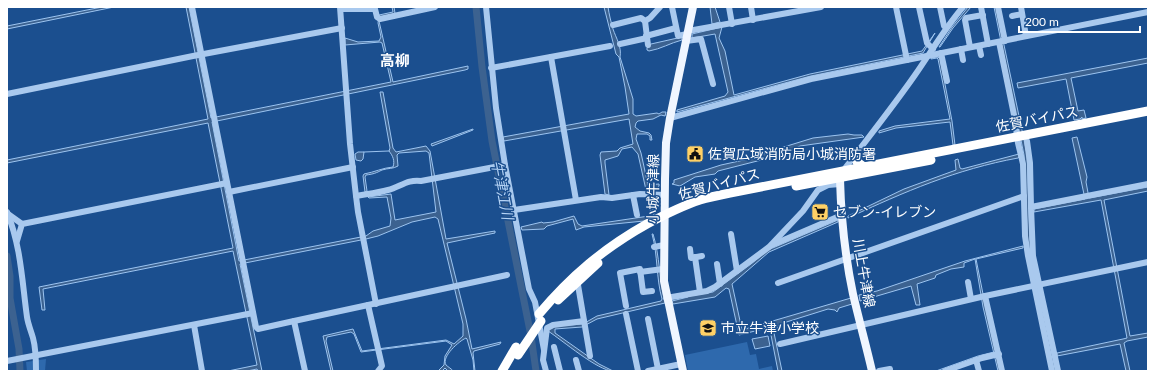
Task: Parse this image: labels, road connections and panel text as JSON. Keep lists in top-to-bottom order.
{
  "streets": {
    "highway": ["佐賀バイパス"],
    "main road": ["小城牛津線", "川上牛津線"]
  },
  "crossings": [
    ["佐賀バイパス", "小城牛津線"],
    ["佐賀バイパス", "川上牛津線"]
  ],
  "districts": ["高柳"],
  "water": ["牛津江川"],
  "places": {
    "public building": ["佐賀広域消防局小城消防署"],
    "supermarket": ["セブン-イレブン"],
    "school or university": ["市立牛津小学校"]
  },
  "scale_bar": "200 m"
}
